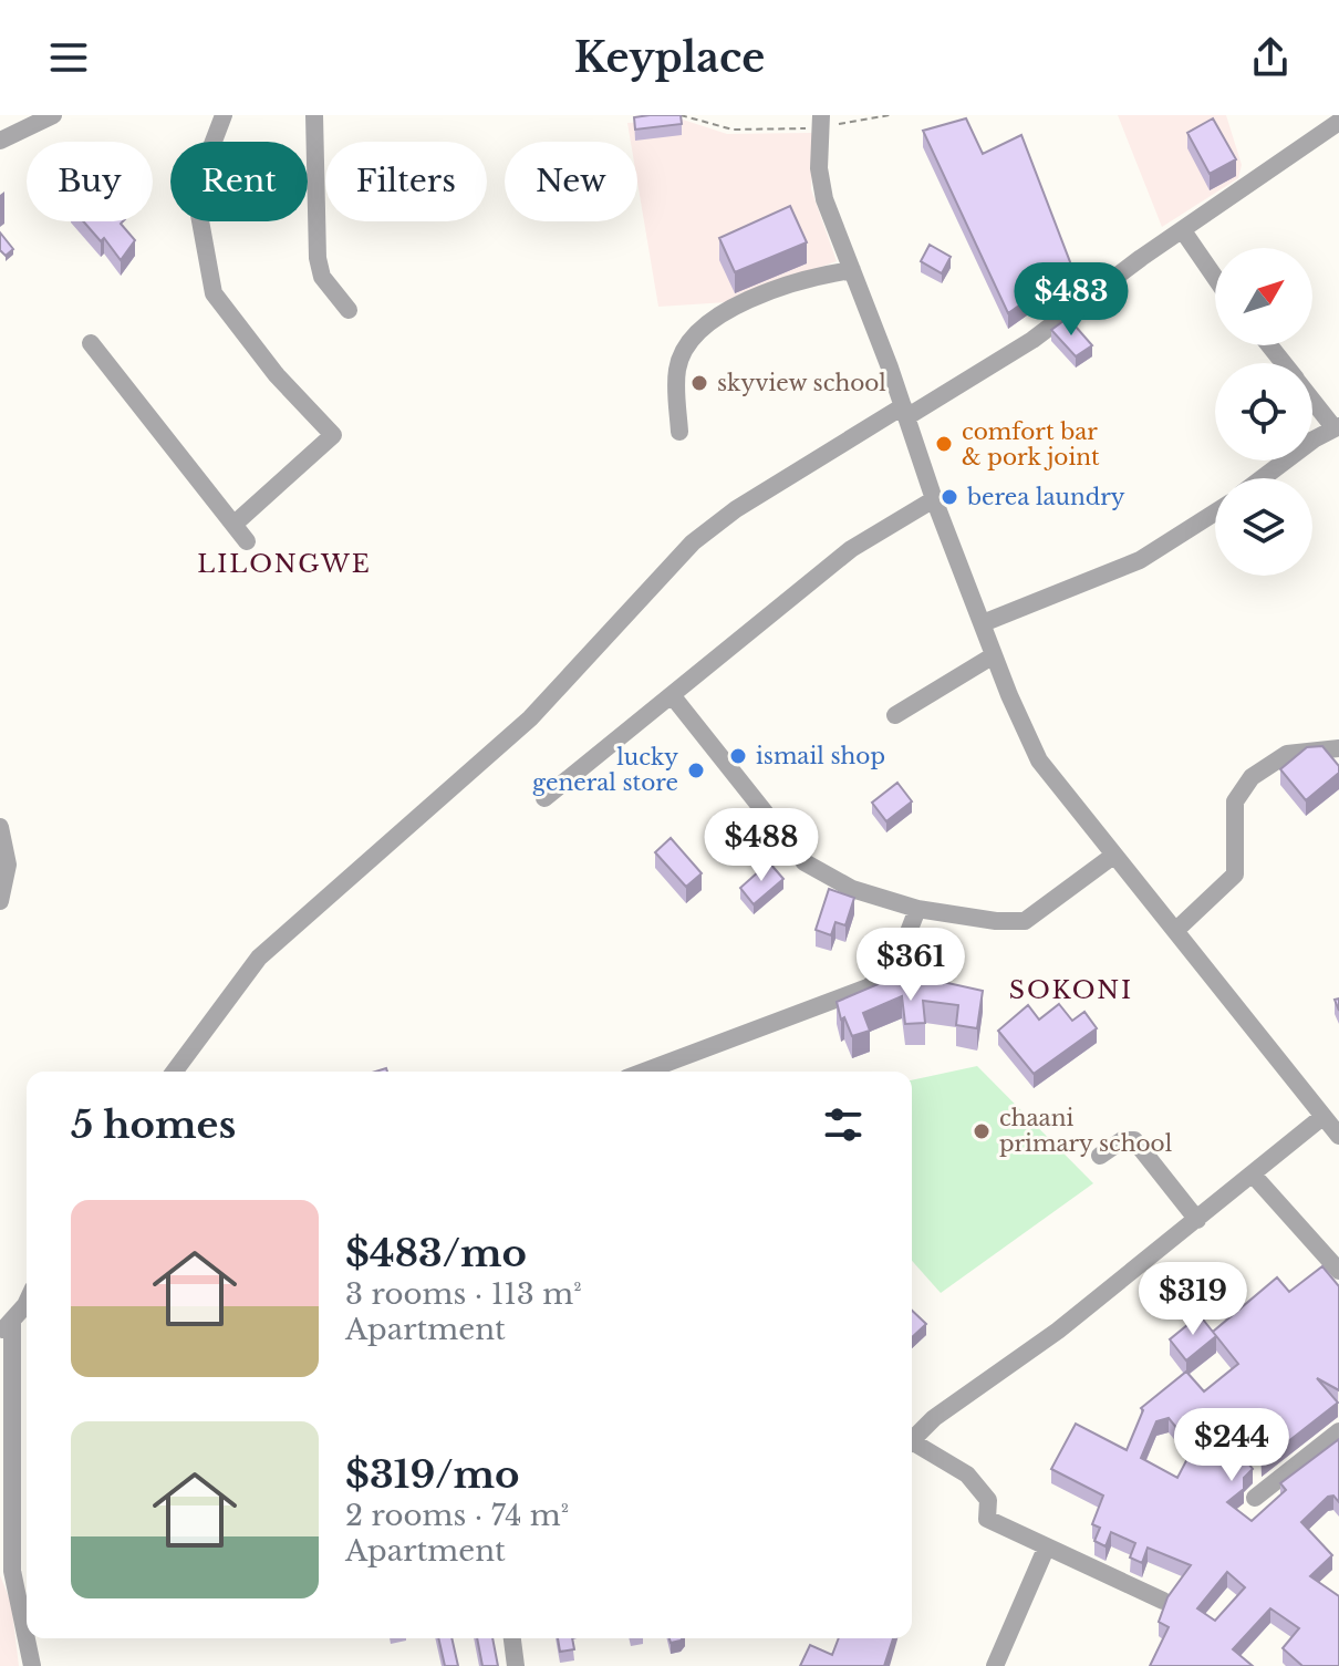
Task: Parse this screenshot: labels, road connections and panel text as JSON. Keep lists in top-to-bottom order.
{
  "districts": ["LILONGWE", "SOKONI"],
  "places": [
    "skyview school",
    "comfort bar & pork joint",
    "berea laundry",
    "ismail shop",
    "lucky general store",
    "chaani primary school"
  ],
  "north": "top right",
  "page": {
    "header": "Keyplace",
    "chip": [
      "Buy",
      "Rent",
      "Filters",
      "New"
    ],
    "price": [
      "$483",
      "$488",
      "$361",
      "$319",
      "$244"
    ],
    "heading": "5 homes",
    "list": [
      {
        "name": "$483/mo",
        "note": "3 rooms · 113 m² · Apartment"
      },
      {
        "name": "$319/mo",
        "note": "2 rooms · 74 m² · Apartment"
      }
    ]
  }
}
